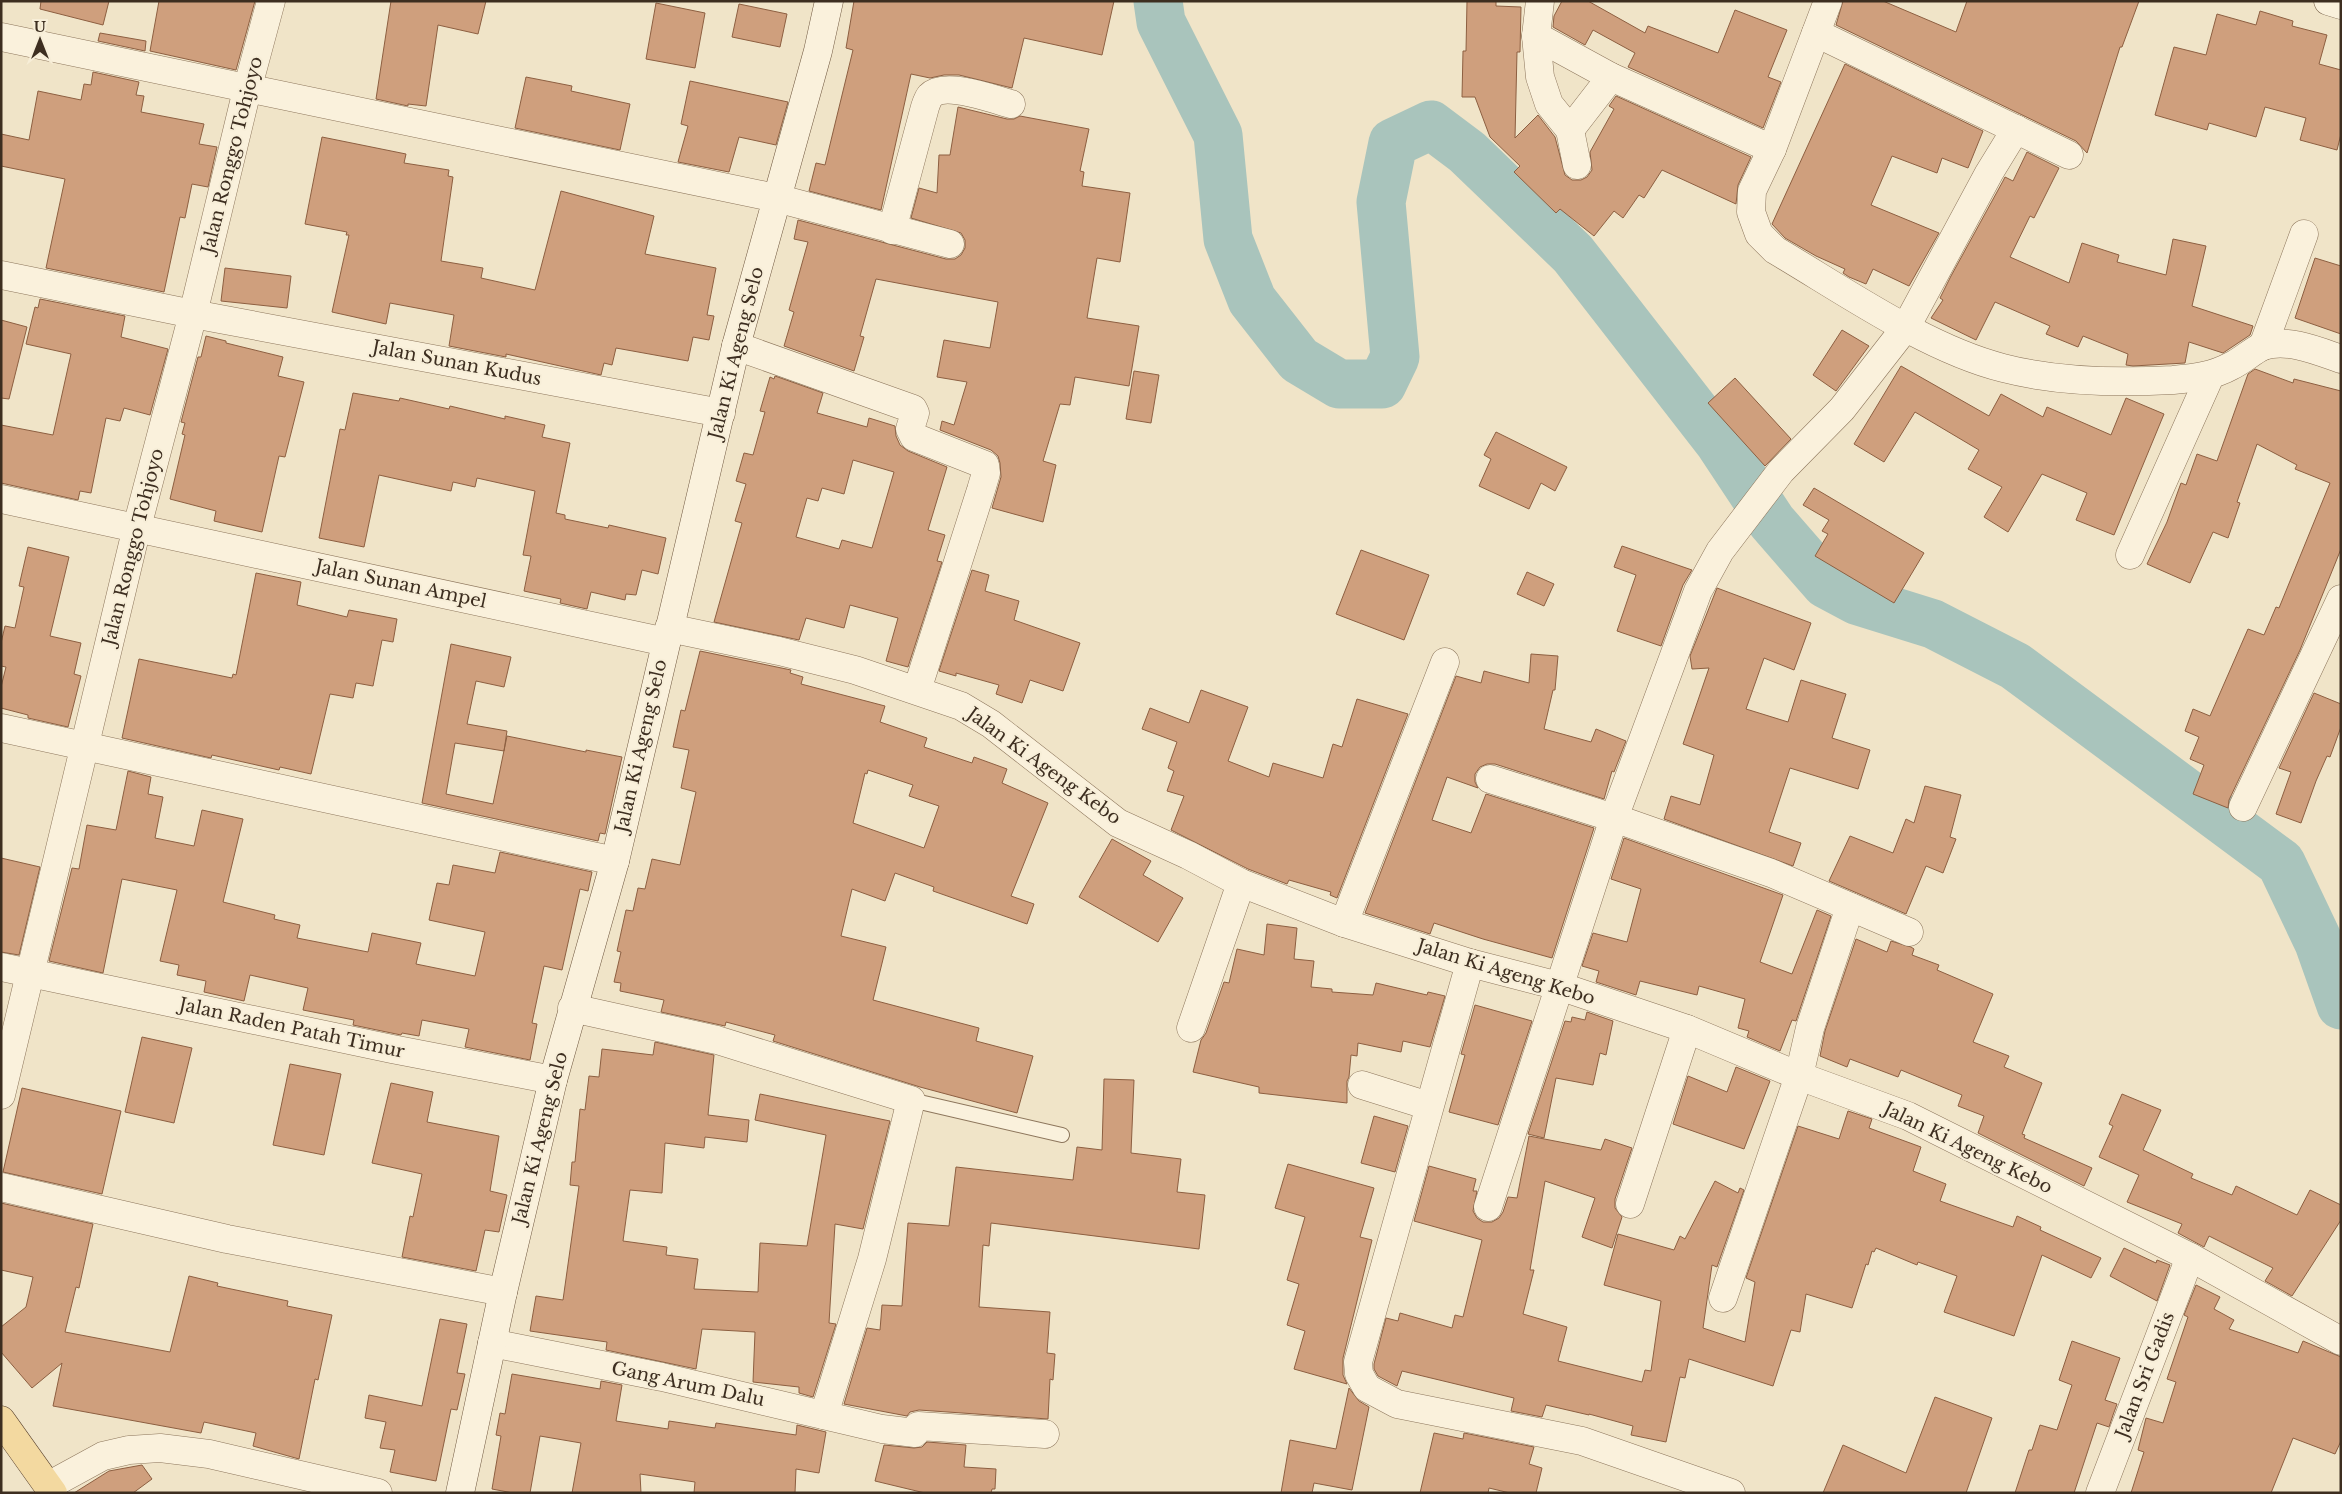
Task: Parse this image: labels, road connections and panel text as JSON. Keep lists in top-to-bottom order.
{
  "streets": {
    "street": [
      "Jalan Ronggo Tohjoyo",
      "Jalan Ki Ageng Selo",
      "Jalan Sunan Kudus",
      "Jalan Sunan Ampel",
      "Jalan Ki Ageng Kebo",
      "Jalan Raden Patah Timur",
      "Jalan Sri Gadis",
      "Gang Arum Dalu"
    ]
  },
  "crossings": [
    ["Jalan Ronggo Tohjoyo", "Jalan Sunan Kudus"],
    ["Jalan Ronggo Tohjoyo", "Jalan Sunan Ampel"],
    ["Jalan Ronggo Tohjoyo", "Jalan Raden Patah Timur"],
    ["Jalan Ki Ageng Selo", "Jalan Sunan Kudus"],
    ["Jalan Ki Ageng Selo", "Jalan Sunan Ampel"],
    ["Jalan Ki Ageng Selo", "Jalan Ki Ageng Kebo"],
    ["Jalan Ki Ageng Selo", "Jalan Raden Patah Timur"],
    ["Jalan Ki Ageng Selo", "Gang Arum Dalu"],
    ["Jalan Sunan Ampel", "Jalan Ki Ageng Kebo"],
    ["Jalan Ki Ageng Kebo", "Jalan Sri Gadis"]
  ],
  "north": "top"
}
